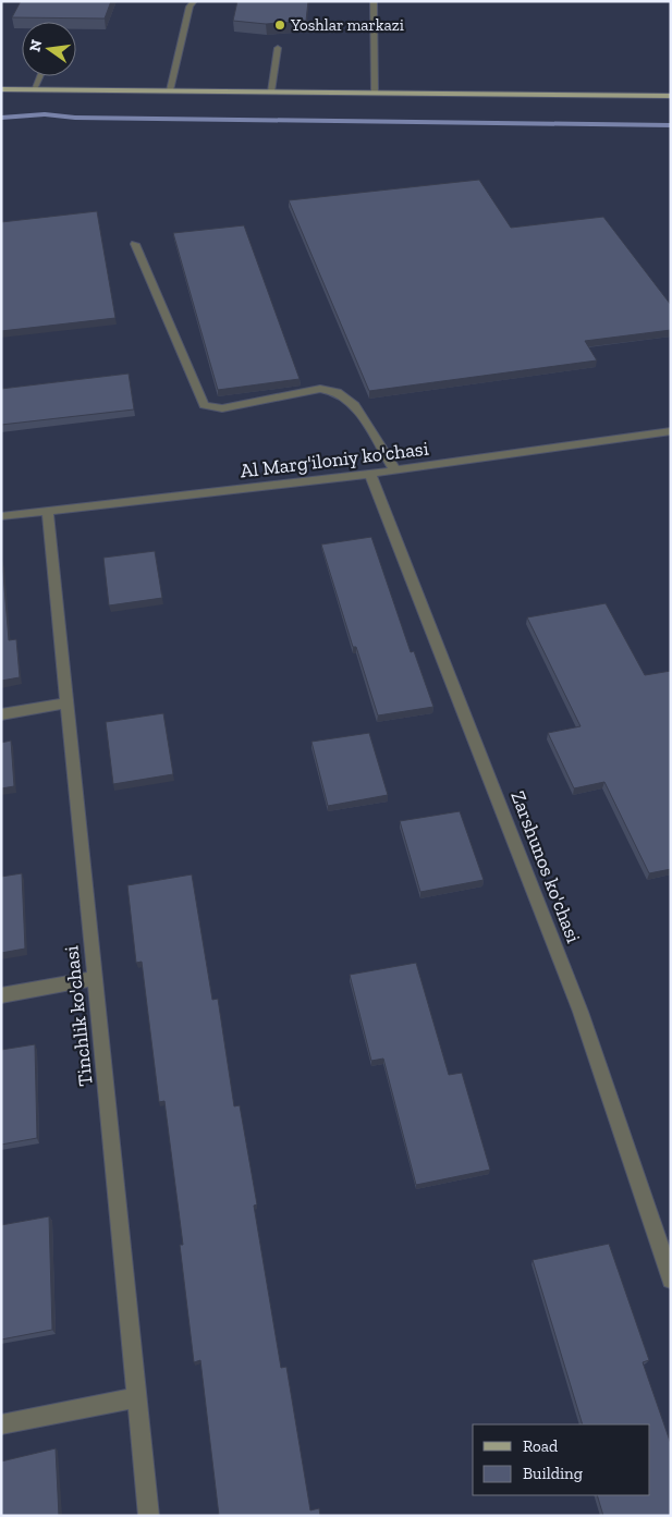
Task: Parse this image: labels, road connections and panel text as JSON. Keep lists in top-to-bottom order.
{
  "streets": {
    "street": ["Al Marg'iloniy ko'chasi", "Zarshunos ko'chasi", "Tinchlik ko'chasi"]
  },
  "crossings": [
    ["Al Marg'iloniy ko'chasi", "Zarshunos ko'chasi"],
    ["Al Marg'iloniy ko'chasi", "Tinchlik ko'chasi"]
  ],
  "places": ["Yoshlar markazi"],
  "legend": ["Road", "Building"],
  "north": "left"
}
